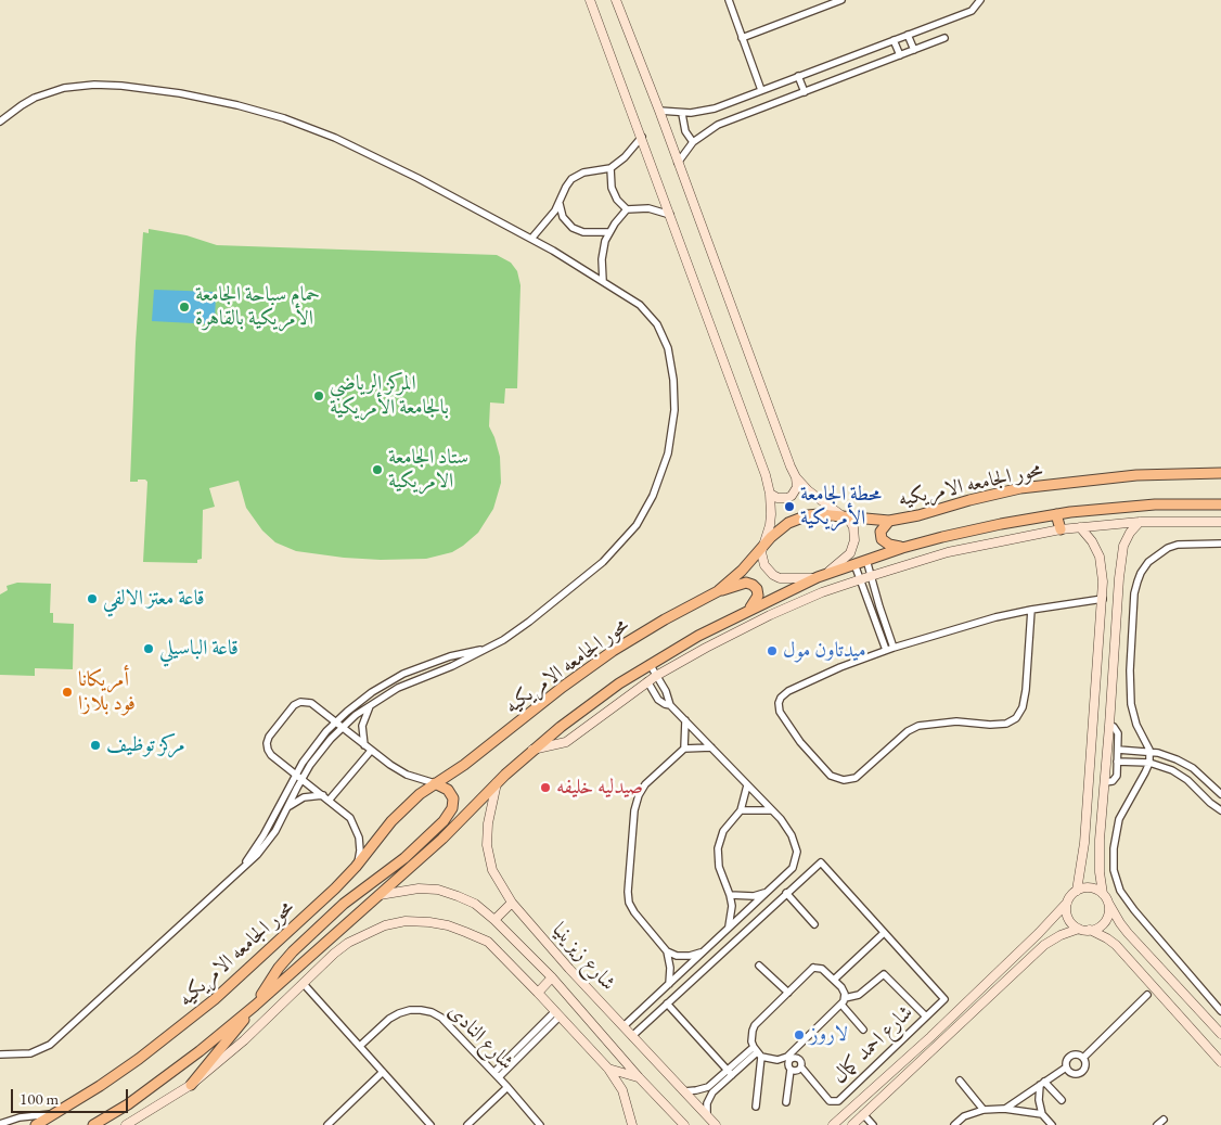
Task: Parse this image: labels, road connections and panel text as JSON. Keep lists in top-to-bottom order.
{
  "streets": {
    "main road": ["محور الجامعه الامريكيه"],
    "street": ["شارع زيزينيا", "شارع النادى", "شارع احمد كمال"]
  },
  "places": [
    "حمام سباحة الجامعة الأمريكية بالقاهرة",
    "المركز الرياضي بالجامعة الأمريكية",
    "ستاد الجامعة الامريكية",
    "محطة الجامعة الأمريكية",
    "قاعة معتز الالفي",
    "قاعة الباسيلي",
    "ميدتاون مول",
    "أمريكانا فود بلازا",
    "مركز توظيف",
    "صيدليه خليفه",
    "لاروز"
  ],
  "scale_bar": "100 m"
}
